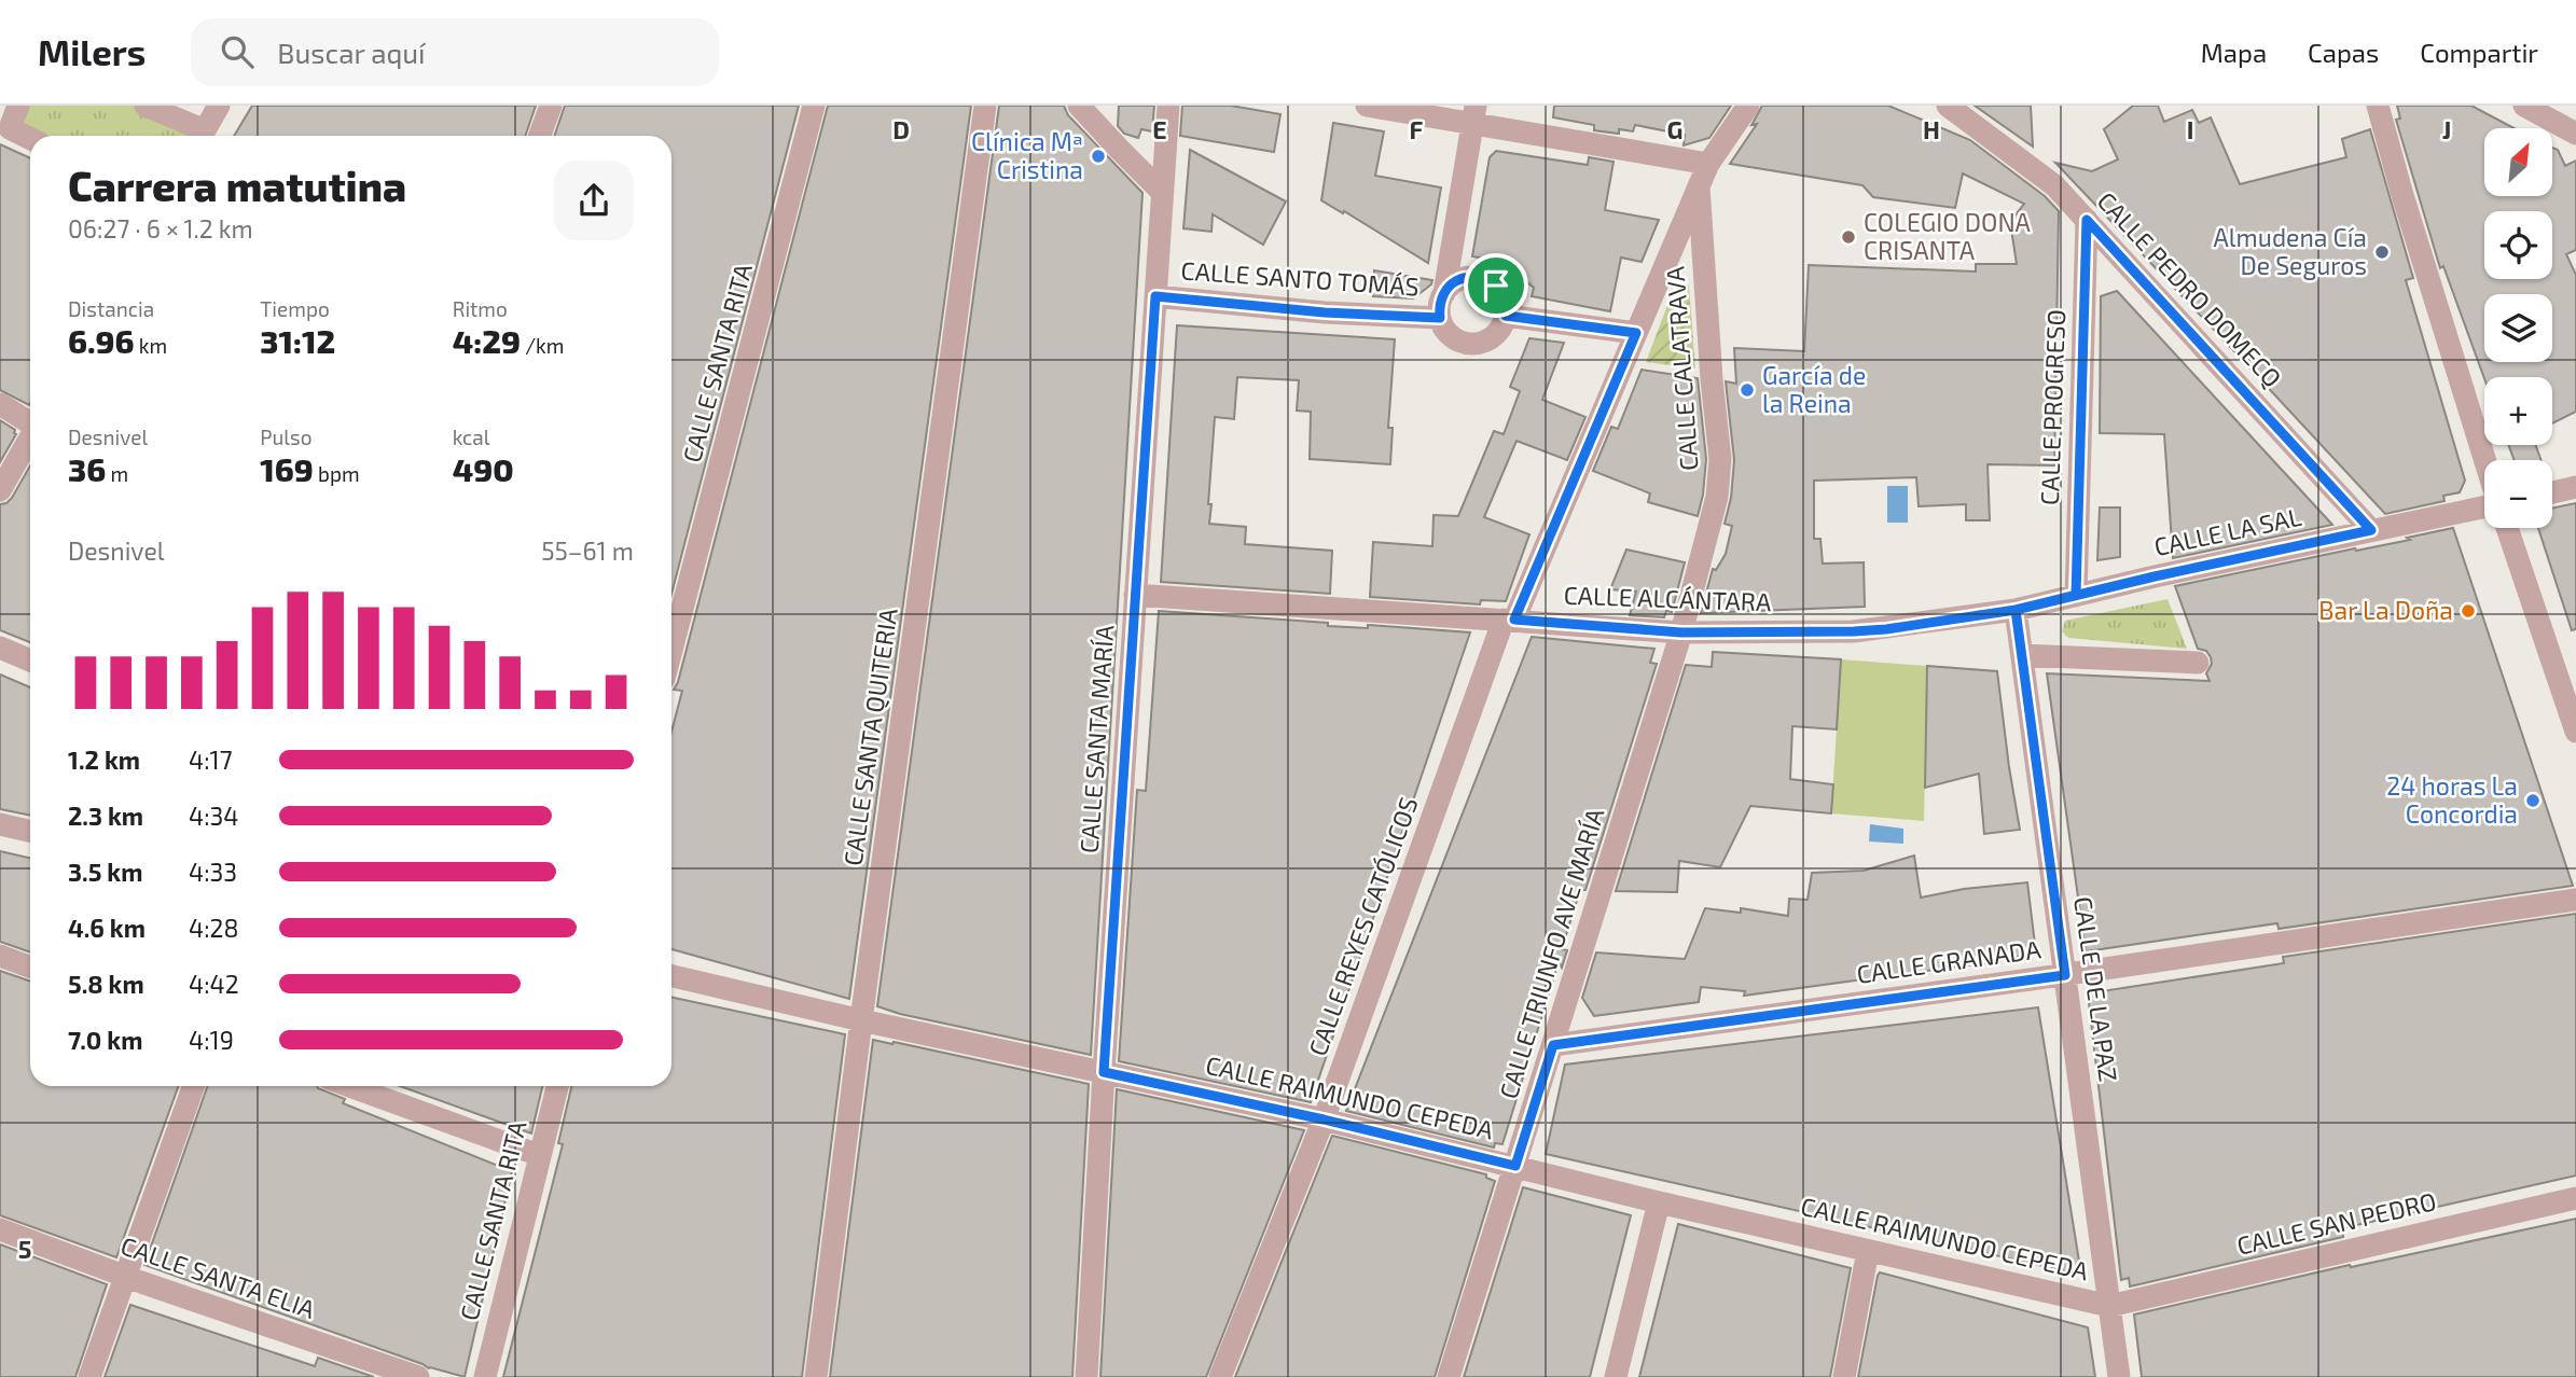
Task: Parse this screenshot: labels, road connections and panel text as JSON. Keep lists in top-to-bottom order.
{
  "streets": {
    "street": [
      "CALLE SANTO TOMÁS",
      "CALLE PEDRO DOMECQ",
      "CALLE SANTA RITA",
      "CALLE CALATRAVA",
      "CALLE PROGRESO",
      "CALLE LA SAL",
      "CALLE ALCÁNTARA",
      "CALLE SANTA QUITERIA",
      "CALLE SANTA MARÍA",
      "CALLE REYES CATÓLICOS",
      "CALLE TRIUNFO AVE MARÍA",
      "CALLE GRANADA",
      "CALLE DE LA PAZ",
      "CALLE RAIMUNDO CEPEDA",
      "CALLE SAN PEDRO",
      "CALLE SANTA ELIA"
    ]
  },
  "crossings": [
    ["CALLE SANTO TOMÁS", "CALLE SANTA MARÍA"],
    ["CALLE PEDRO DOMECQ", "CALLE PROGRESO"],
    ["CALLE PEDRO DOMECQ", "CALLE LA SAL"],
    ["CALLE CALATRAVA", "CALLE ALCÁNTARA"],
    ["CALLE CALATRAVA", "CALLE REYES CATÓLICOS"],
    ["CALLE CALATRAVA", "CALLE TRIUNFO AVE MARÍA"],
    ["CALLE PROGRESO", "CALLE LA SAL"],
    ["CALLE LA SAL", "CALLE ALCÁNTARA"],
    ["CALLE LA SAL", "CALLE DE LA PAZ"],
    ["CALLE ALCÁNTARA", "CALLE SANTA MARÍA"],
    ["CALLE ALCÁNTARA", "CALLE REYES CATÓLICOS"],
    ["CALLE ALCÁNTARA", "CALLE TRIUNFO AVE MARÍA"],
    ["CALLE ALCÁNTARA", "CALLE DE LA PAZ"],
    ["CALLE SANTA QUITERIA", "CALLE RAIMUNDO CEPEDA"],
    ["CALLE SANTA MARÍA", "CALLE RAIMUNDO CEPEDA"],
    ["CALLE REYES CATÓLICOS", "CALLE RAIMUNDO CEPEDA"],
    ["CALLE TRIUNFO AVE MARÍA", "CALLE GRANADA"],
    ["CALLE TRIUNFO AVE MARÍA", "CALLE RAIMUNDO CEPEDA"],
    ["CALLE GRANADA", "CALLE DE LA PAZ"],
    ["CALLE DE LA PAZ", "CALLE RAIMUNDO CEPEDA"],
    ["CALLE DE LA PAZ", "CALLE SAN PEDRO"],
    ["CALLE RAIMUNDO CEPEDA", "CALLE SAN PEDRO"]
  ],
  "places": [
    "Clínica Mª Cristina",
    "COLEGIO DONA CRISANTA",
    "Almudena Cía De Seguros",
    "García de la Reina",
    "Bar La Doña",
    "24 horas La Concordia"
  ],
  "north": "top right",
  "page": {
    "header": "Milers",
    "search": "Buscar aquí",
    "nav": ["Mapa", "Capas", "Compartir"],
    "map_buttons": ["+", "−"],
    "heading": ["Carrera matutina", "06:27 · 6 × 1.2 km"],
    "stats": [
      ["Distancia", "6.96 km"],
      ["Tiempo", "31:12"],
      ["Ritmo", "4:29 /km"],
      ["Desnivel", "36 m"],
      ["Pulso", "169 bpm"],
      ["kcal", "490"]
    ],
    "chart": ["Desnivel", "55–61 m"],
    "list": [
      {
        "name": "1.2 km",
        "note": "4:17"
      },
      {
        "name": "2.3 km",
        "note": "4:34"
      },
      {
        "name": "3.5 km",
        "note": "4:33"
      },
      {
        "name": "4.6 km",
        "note": "4:28"
      },
      {
        "name": "5.8 km",
        "note": "4:42"
      },
      {
        "name": "7.0 km",
        "note": "4:19"
      }
    ]
  },
  "grid": {
    "columns": [
      "D",
      "E",
      "F",
      "G",
      "H",
      "I",
      "J"
    ],
    "rows": ["5"]
  }
}
